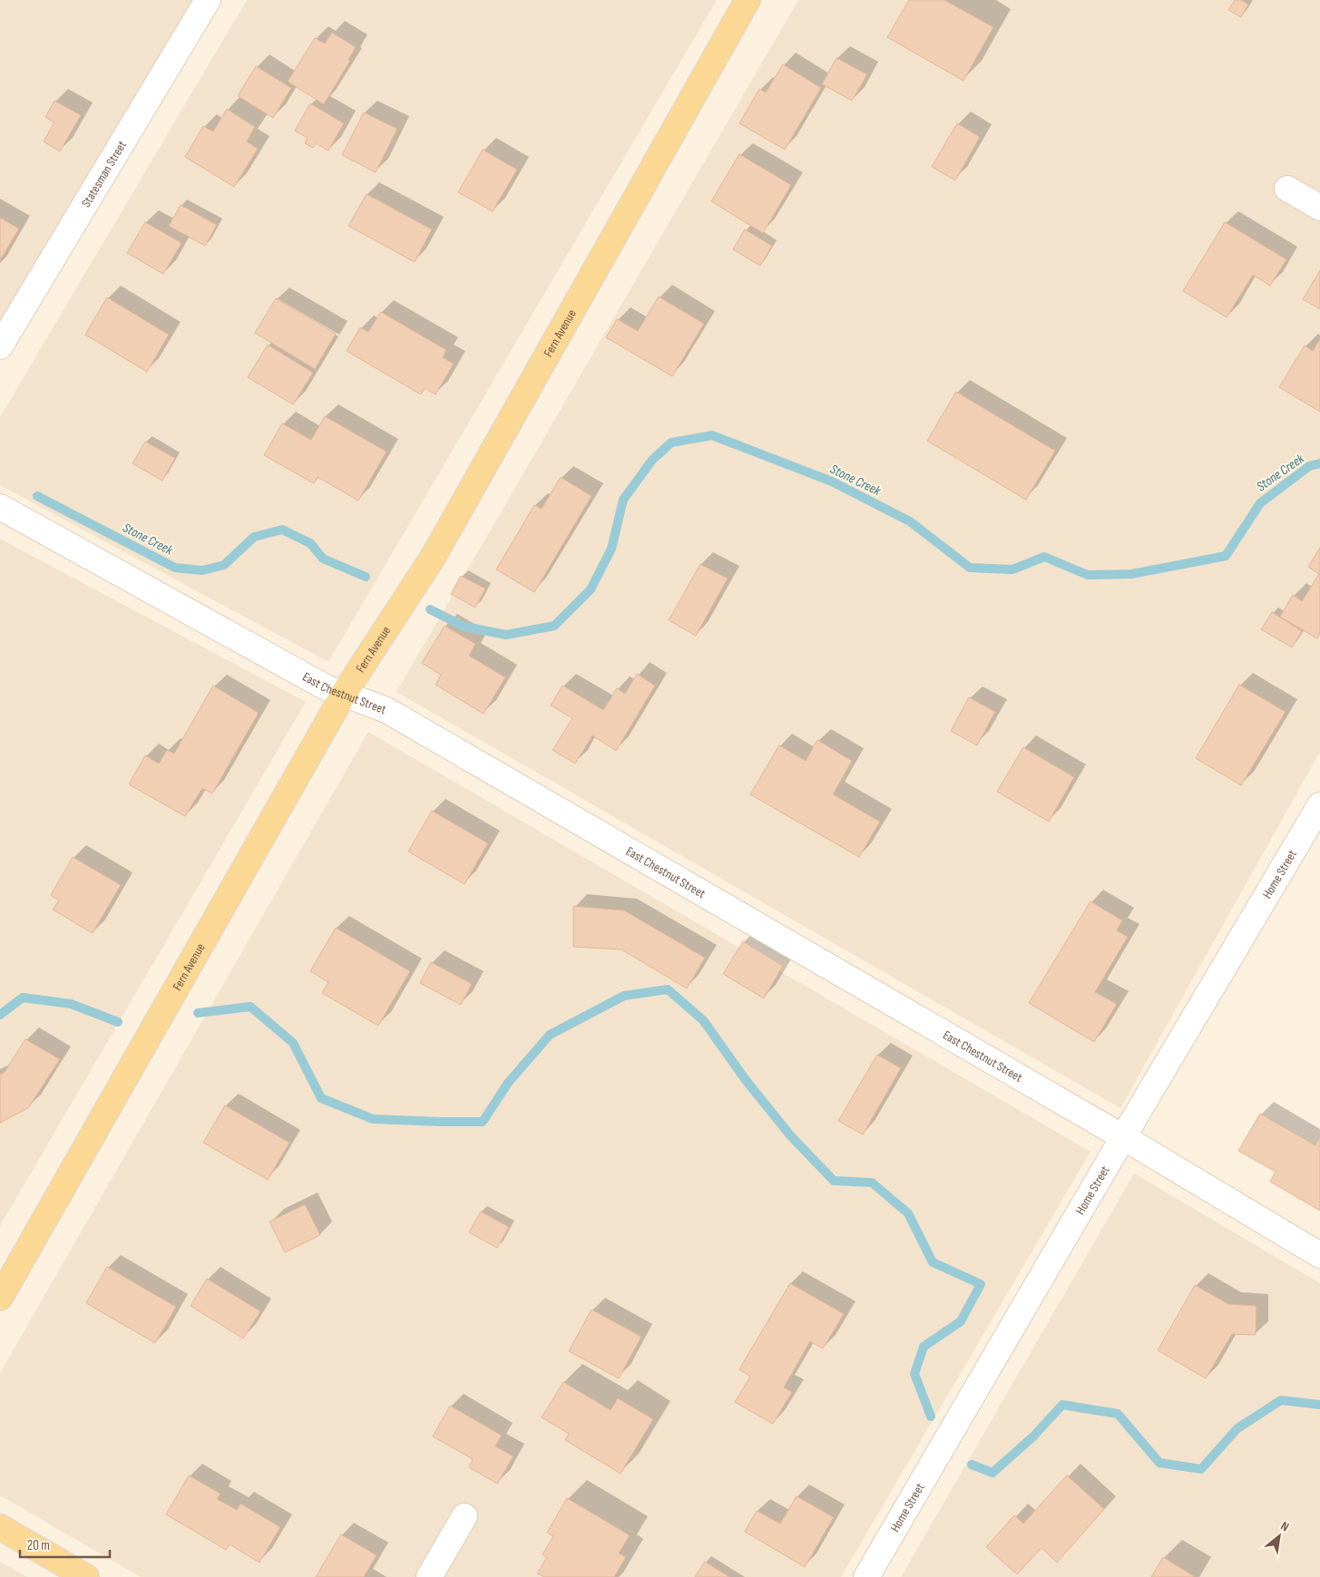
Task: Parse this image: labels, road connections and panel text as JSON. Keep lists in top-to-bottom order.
{
  "streets": {
    "main road": ["Fern Avenue"],
    "street": ["Statesman Street", "East Chestnut Street", "Home Street"]
  },
  "crossings": [
    ["Fern Avenue", "East Chestnut Street"],
    ["East Chestnut Street", "Home Street"]
  ],
  "water": ["Stone Creek"],
  "scale_bar": "20 m",
  "north": "top right"
}
